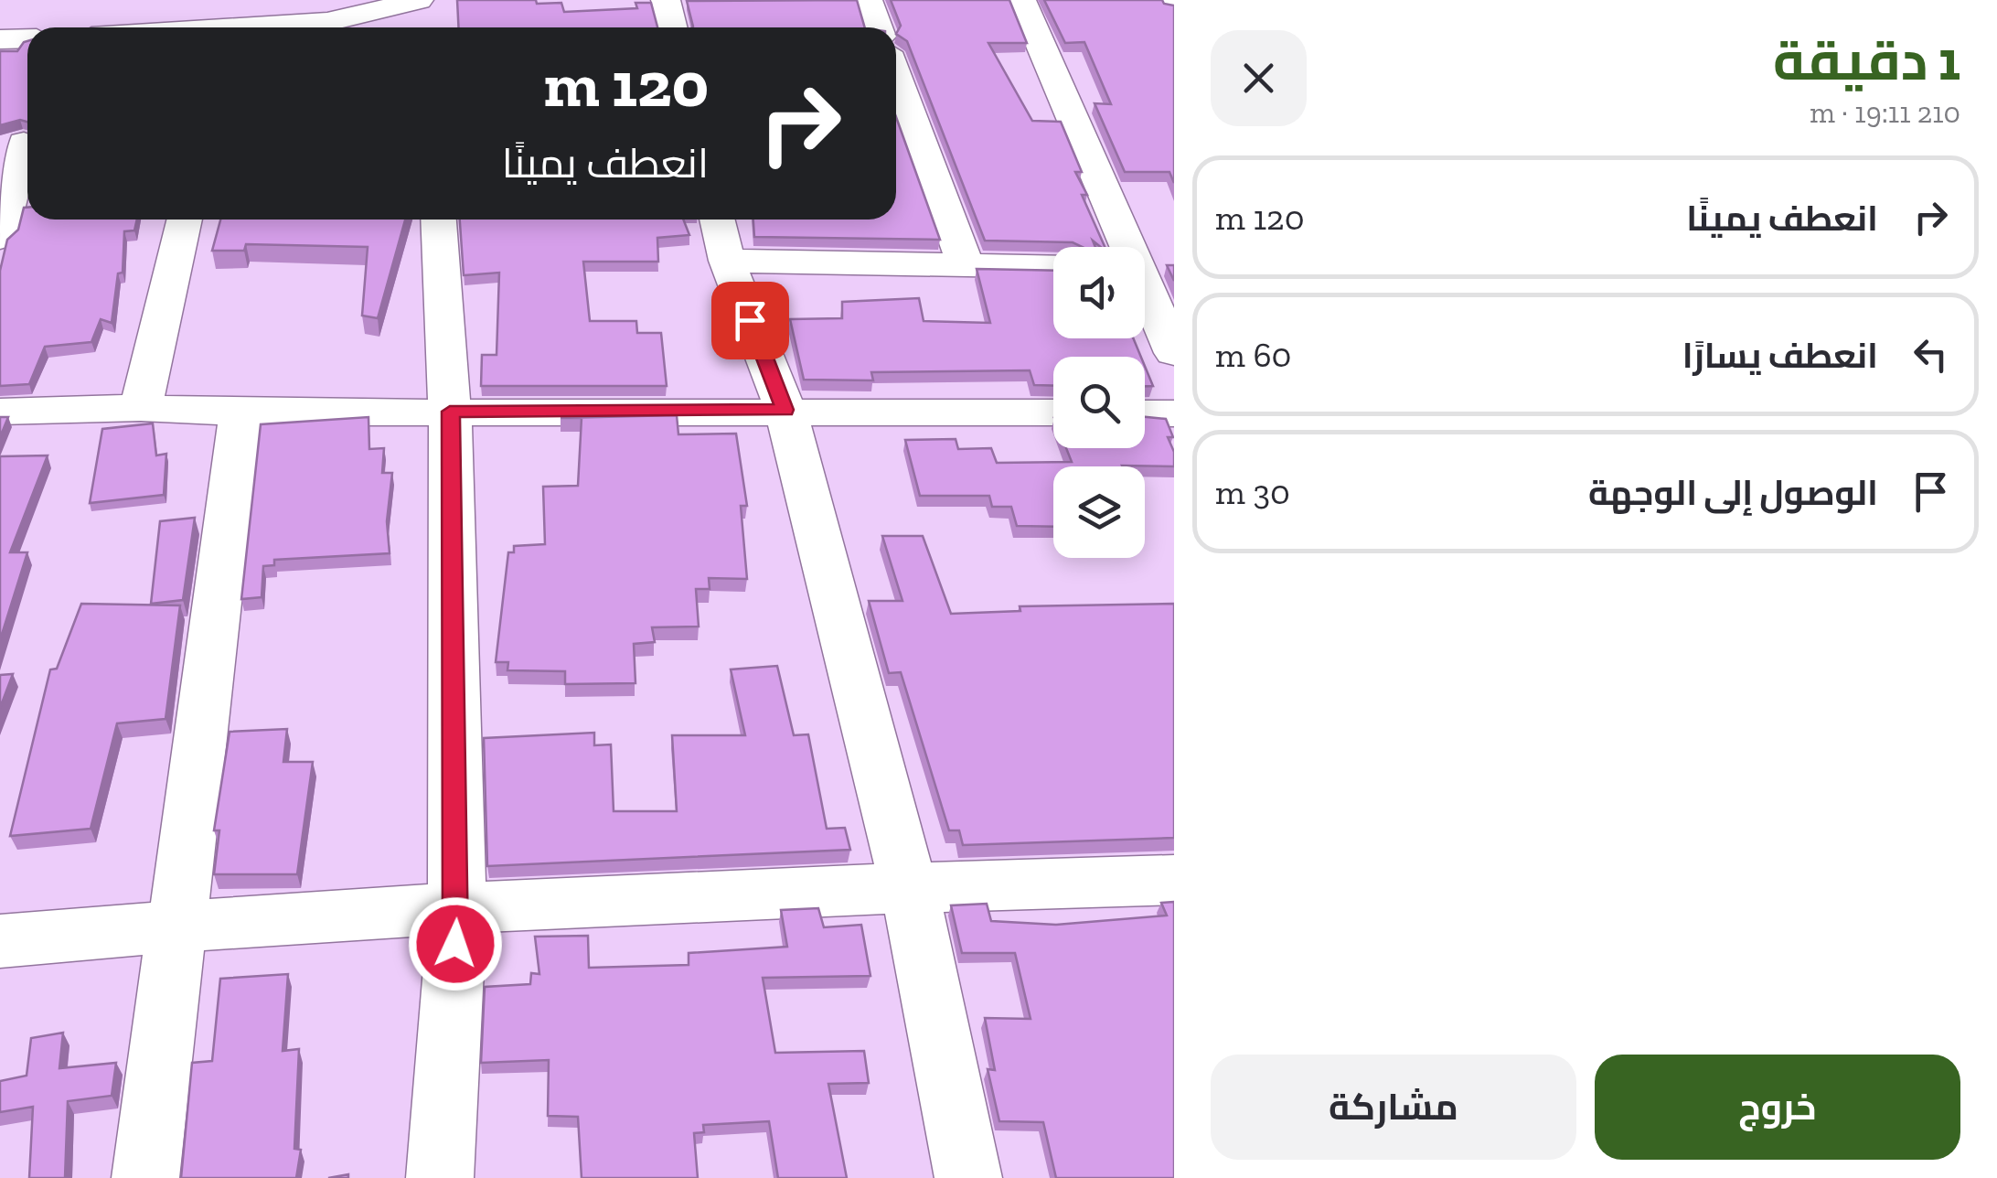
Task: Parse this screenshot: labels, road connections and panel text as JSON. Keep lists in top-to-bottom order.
{
  "page": {
    "heading": ["1 دقيقة", "210 m · 19:11"],
    "turn": ["120 m", "انعطف يمينًا"],
    "list": [
      {
        "name": "انعطف يمينًا",
        "value": "120 m"
      },
      {
        "name": "انعطف يسارًا",
        "value": "60 m"
      },
      {
        "name": "الوصول إلى الوجهة",
        "value": "30 m"
      }
    ],
    "buttons": ["خروج", "مشاركة"]
  }
}
